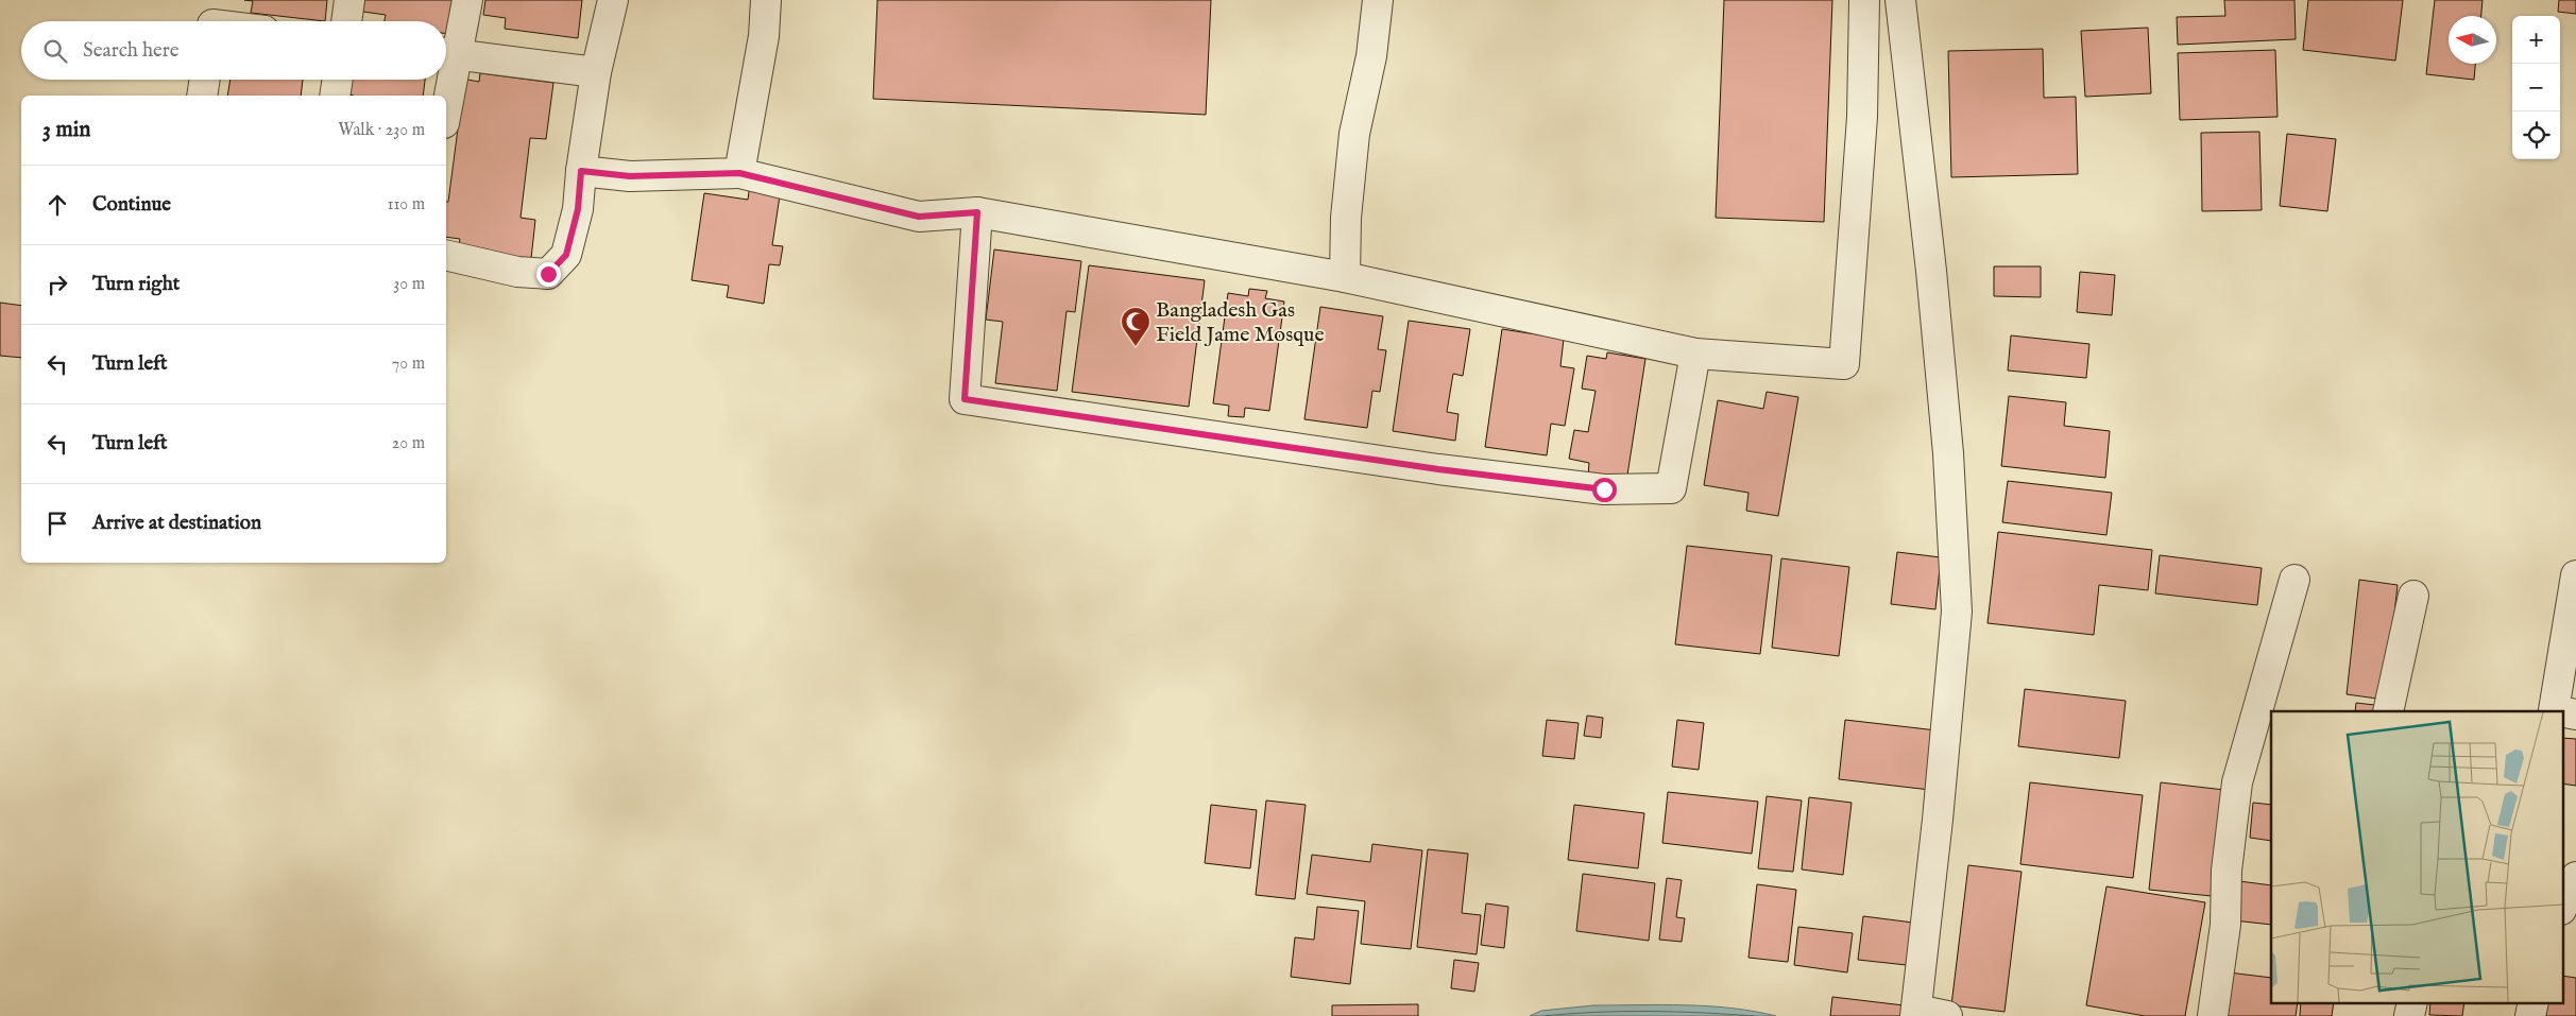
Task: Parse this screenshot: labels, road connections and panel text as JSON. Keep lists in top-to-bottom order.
{
  "places": {
    "mosque": ["Bangladesh Gas Field Jame Mosque"]
  },
  "north": "left",
  "page": {
    "map_buttons": ["+", "−"],
    "search": "Search here",
    "heading": ["3 min", "Walk · 230 m"],
    "list": [
      ["Continue", "110 m"],
      ["Turn right", "30 m"],
      ["Turn left", "70 m"],
      ["Turn left", "20 m"],
      "Arrive at destination"
    ]
  }
}
